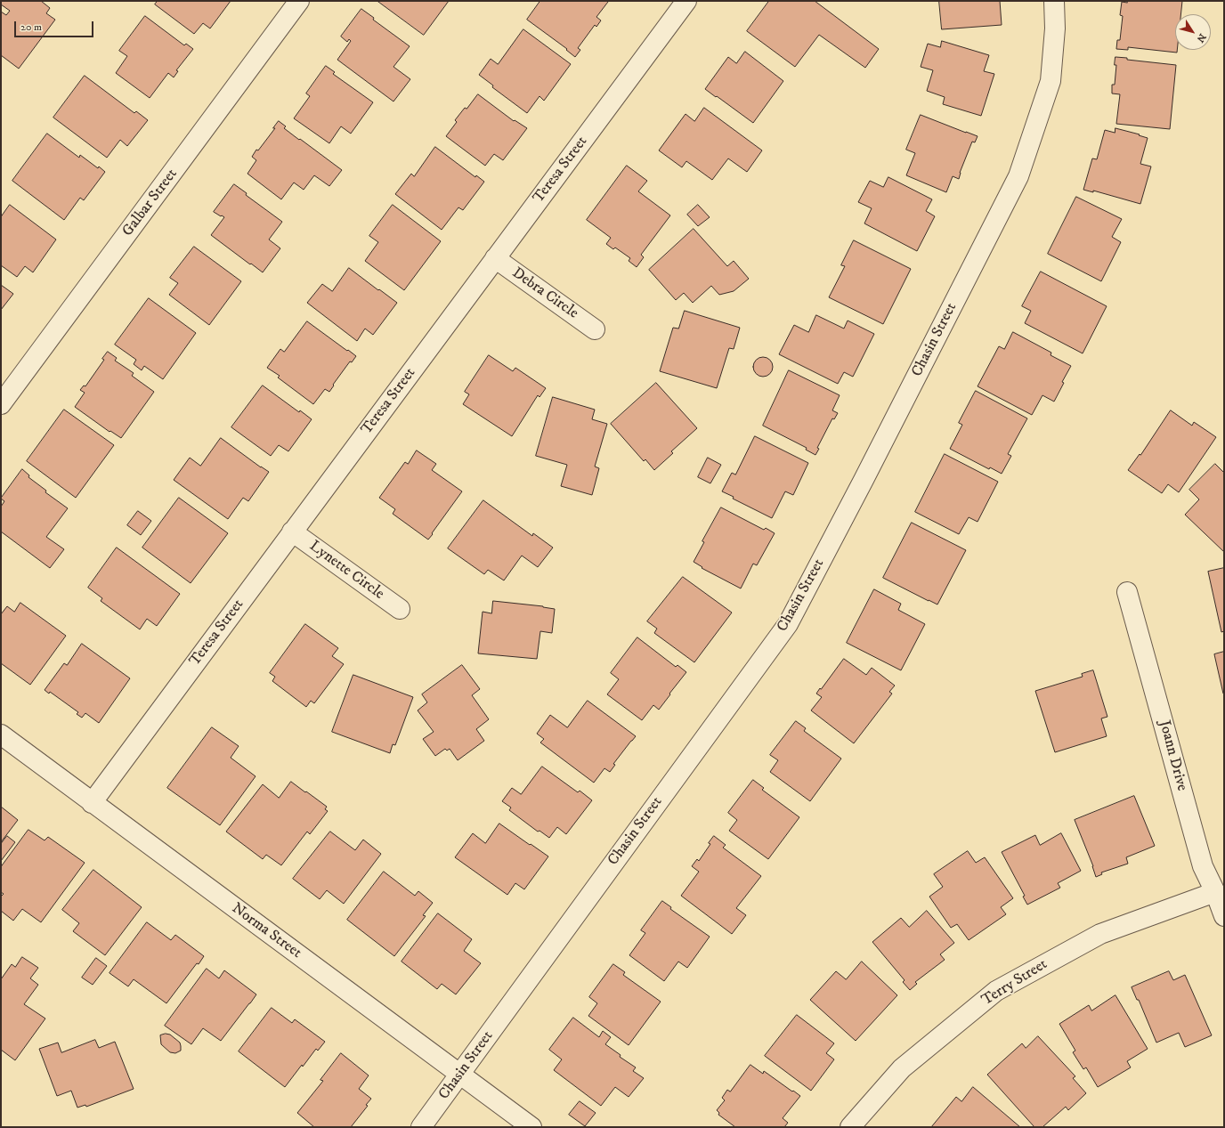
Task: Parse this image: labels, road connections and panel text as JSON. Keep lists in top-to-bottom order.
{
  "streets": {
    "street": [
      "Teresa Street",
      "Galbar Street",
      "Debra Circle",
      "Chasin Street",
      "Lynette Circle",
      "Joann Drive",
      "Norma Street",
      "Terry Street"
    ]
  },
  "crossings": [
    ["Teresa Street", "Debra Circle"],
    ["Teresa Street", "Lynette Circle"],
    ["Teresa Street", "Norma Street"],
    ["Chasin Street", "Norma Street"],
    ["Joann Drive", "Terry Street"]
  ],
  "scale_bar": "20 m",
  "north": "bottom right"
}
